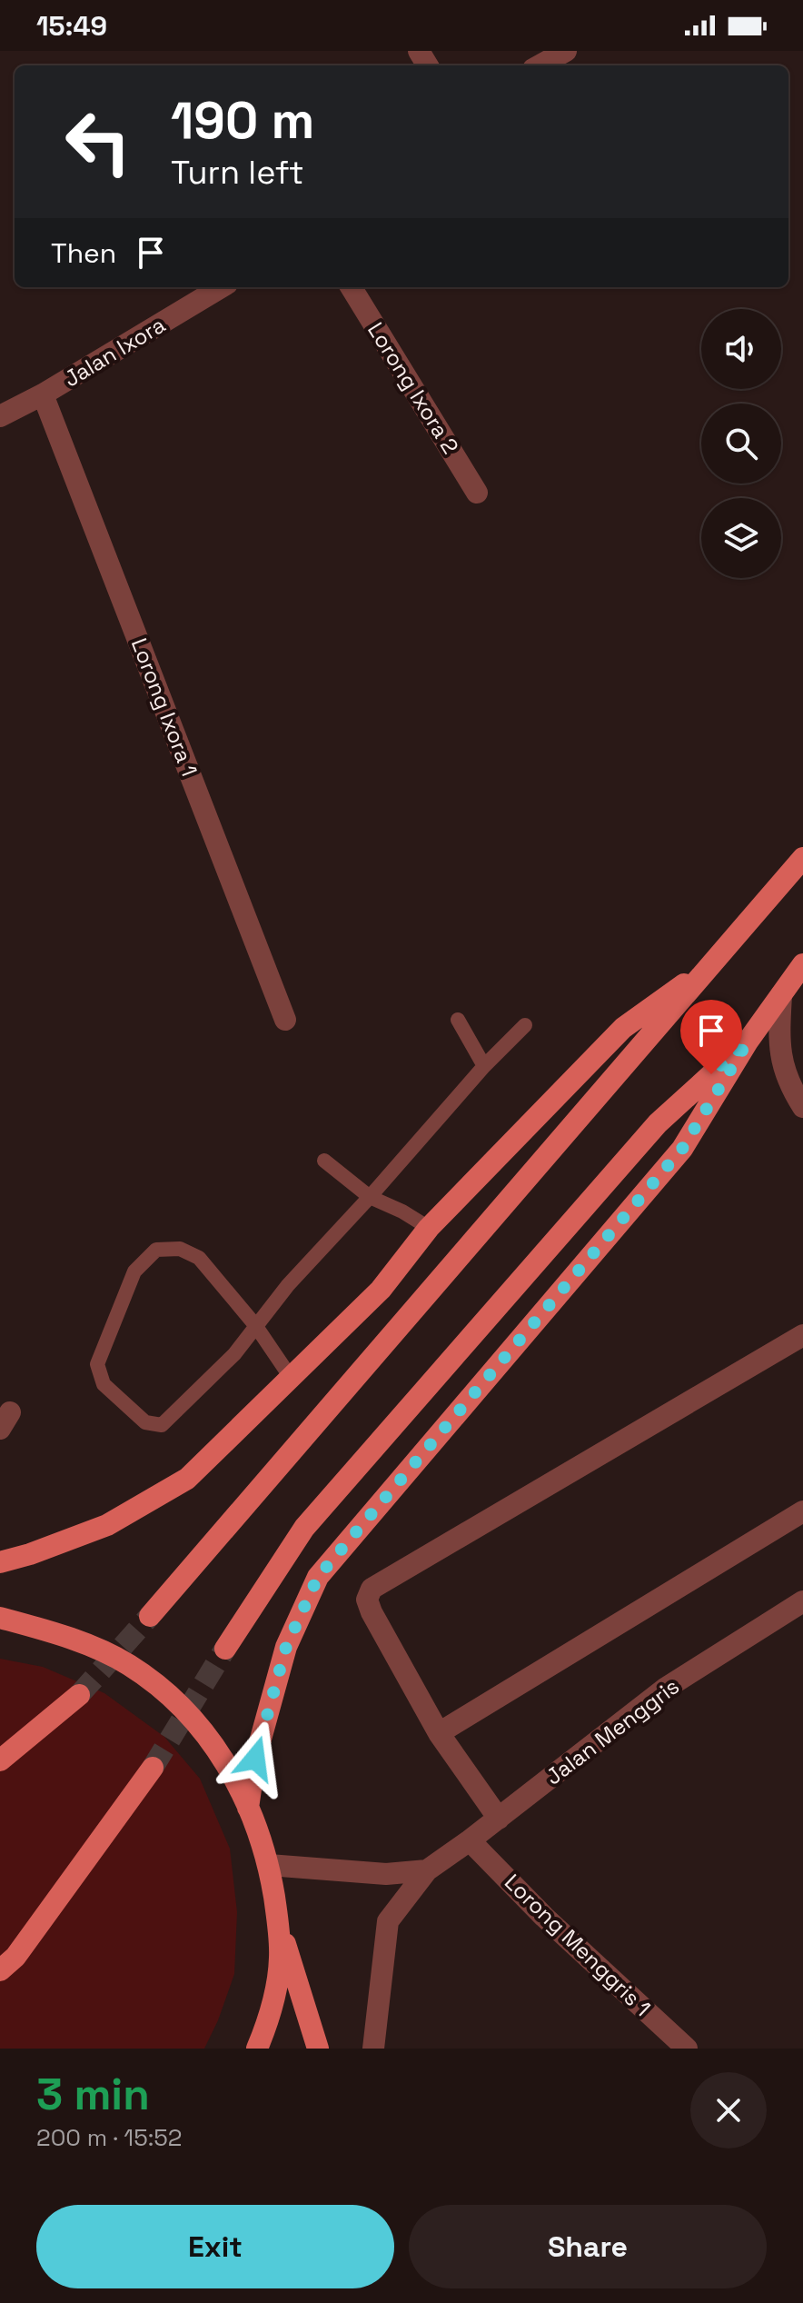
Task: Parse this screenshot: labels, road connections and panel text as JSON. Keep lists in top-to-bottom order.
{
  "streets": {
    "street": [
      "Jalan Ixora",
      "Lorong Ixora 2",
      "Lorong Ixora 1",
      "Jalan Menggris",
      "Lorong Menggris 1"
    ]
  },
  "crossings": [
    ["Jalan Ixora", "Lorong Ixora 1"],
    ["Jalan Menggris", "Lorong Menggris 1"]
  ],
  "page": {
    "status": "15:49",
    "turn": ["190 m", "Turn left"],
    "then": "Then",
    "heading": ["3 min", "200 m · 15:52"],
    "buttons": ["Exit", "Share"]
  }
}
